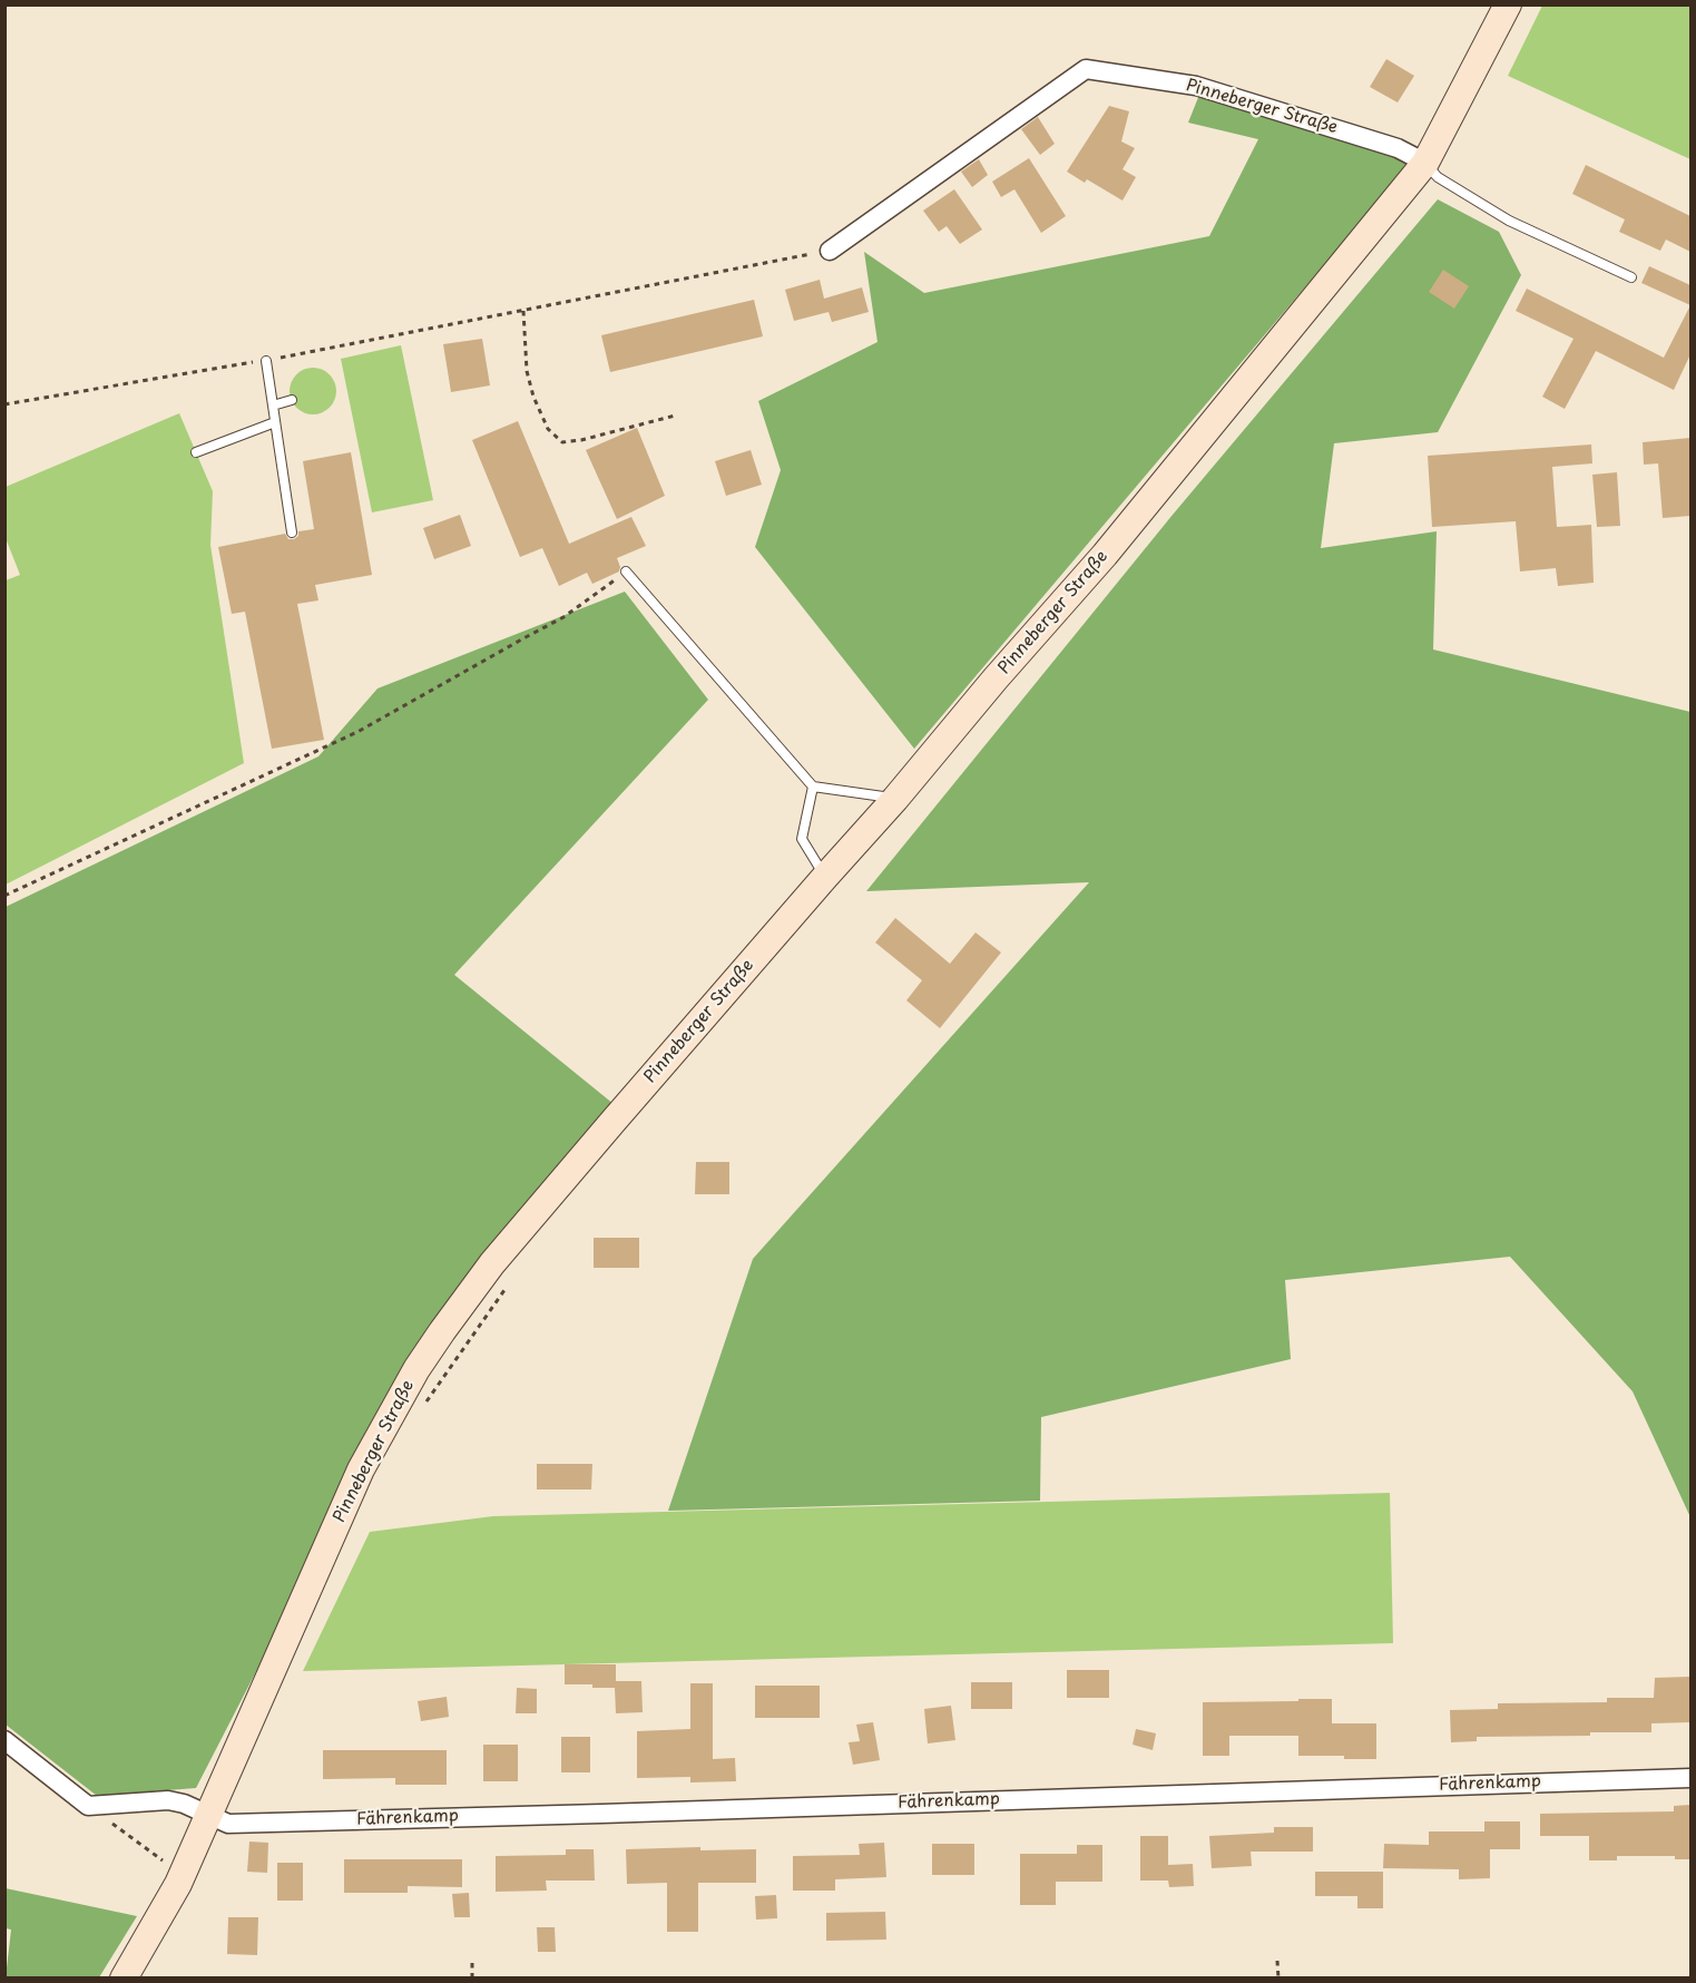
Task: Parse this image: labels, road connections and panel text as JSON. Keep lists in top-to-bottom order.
{
  "streets": {
    "main road": ["Pinneberger Straße"],
    "street": ["Fährenkamp"]
  },
  "crossings": [
    ["Pinneberger Straße", "Fährenkamp"]
  ]
}
